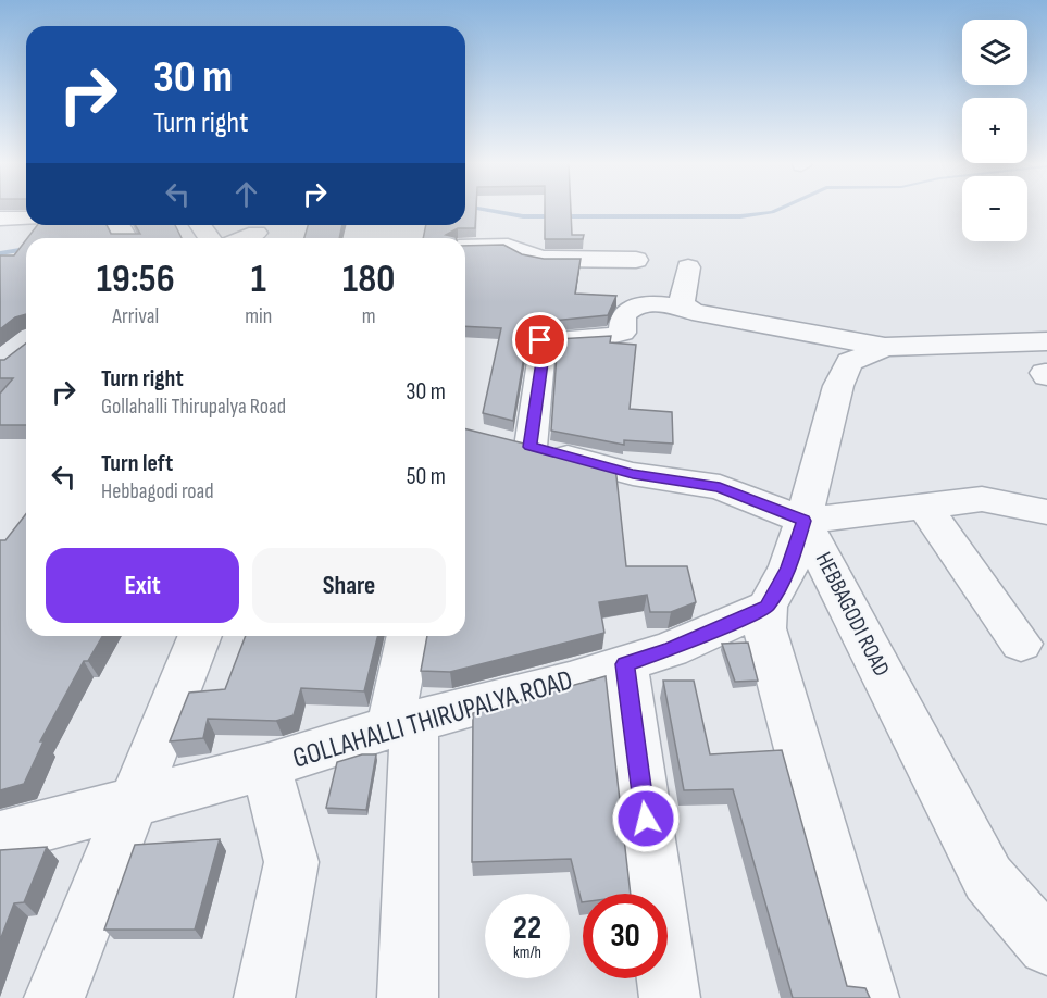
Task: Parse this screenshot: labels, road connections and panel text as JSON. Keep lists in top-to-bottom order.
{
  "streets": {
    "street": ["HEBBAGODI ROAD", "GOLLAHALLI THIRUPALYA ROAD"]
  },
  "page": {
    "map_buttons": ["+", "−"],
    "turn": ["30 m", "Turn right"],
    "eta": [
      "19:56",
      "Arrival",
      "1",
      "min",
      "180",
      "m"
    ],
    "list": [
      {
        "name": "Turn right",
        "note": "Gollahalli Thirupalya Road",
        "value": "30 m"
      },
      {
        "name": "Turn left",
        "note": "Hebbagodi road",
        "value": "50 m"
      }
    ],
    "buttons": ["Exit", "Share"],
    "speed": "22 km/h",
    "limit": "30"
  }
}
